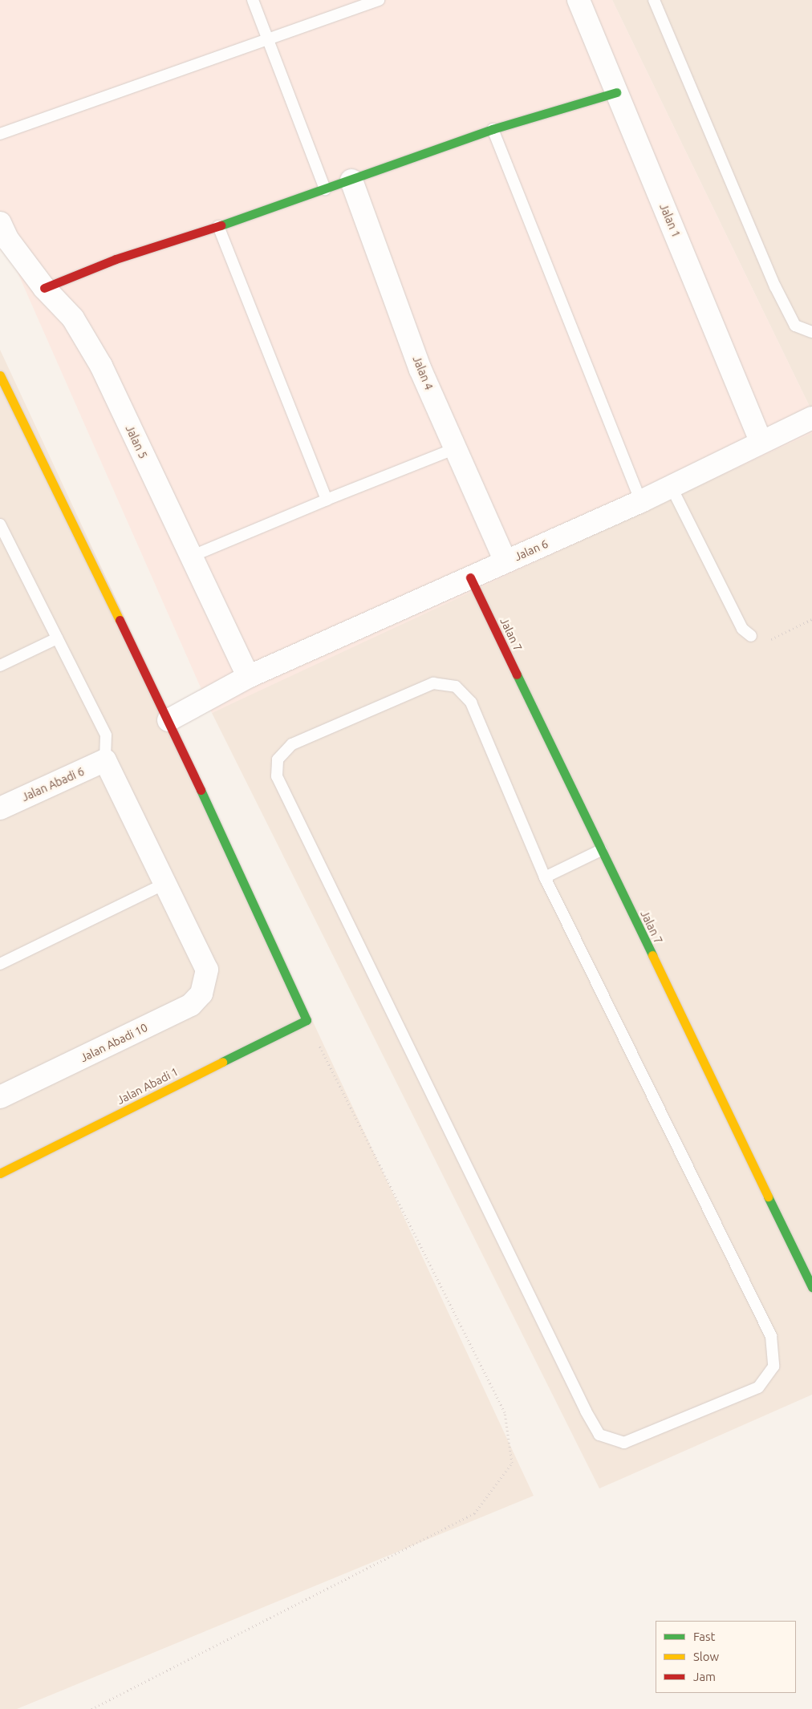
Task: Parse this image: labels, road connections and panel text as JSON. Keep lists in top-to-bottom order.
{
  "streets": {
    "street": [
      "Jalan 1",
      "Jalan 4",
      "Jalan 5",
      "Jalan 6",
      "Jalan 7",
      "Jalan Abadi 6",
      "Jalan Abadi 10",
      "Jalan Abadi 1"
    ]
  },
  "crossings": [
    ["Jalan 1", "Jalan 6"],
    ["Jalan 4", "Jalan 6"],
    ["Jalan 5", "Jalan 6"],
    ["Jalan 6", "Jalan 7"]
  ],
  "legend": ["Fast", "Slow", "Jam"]
}
